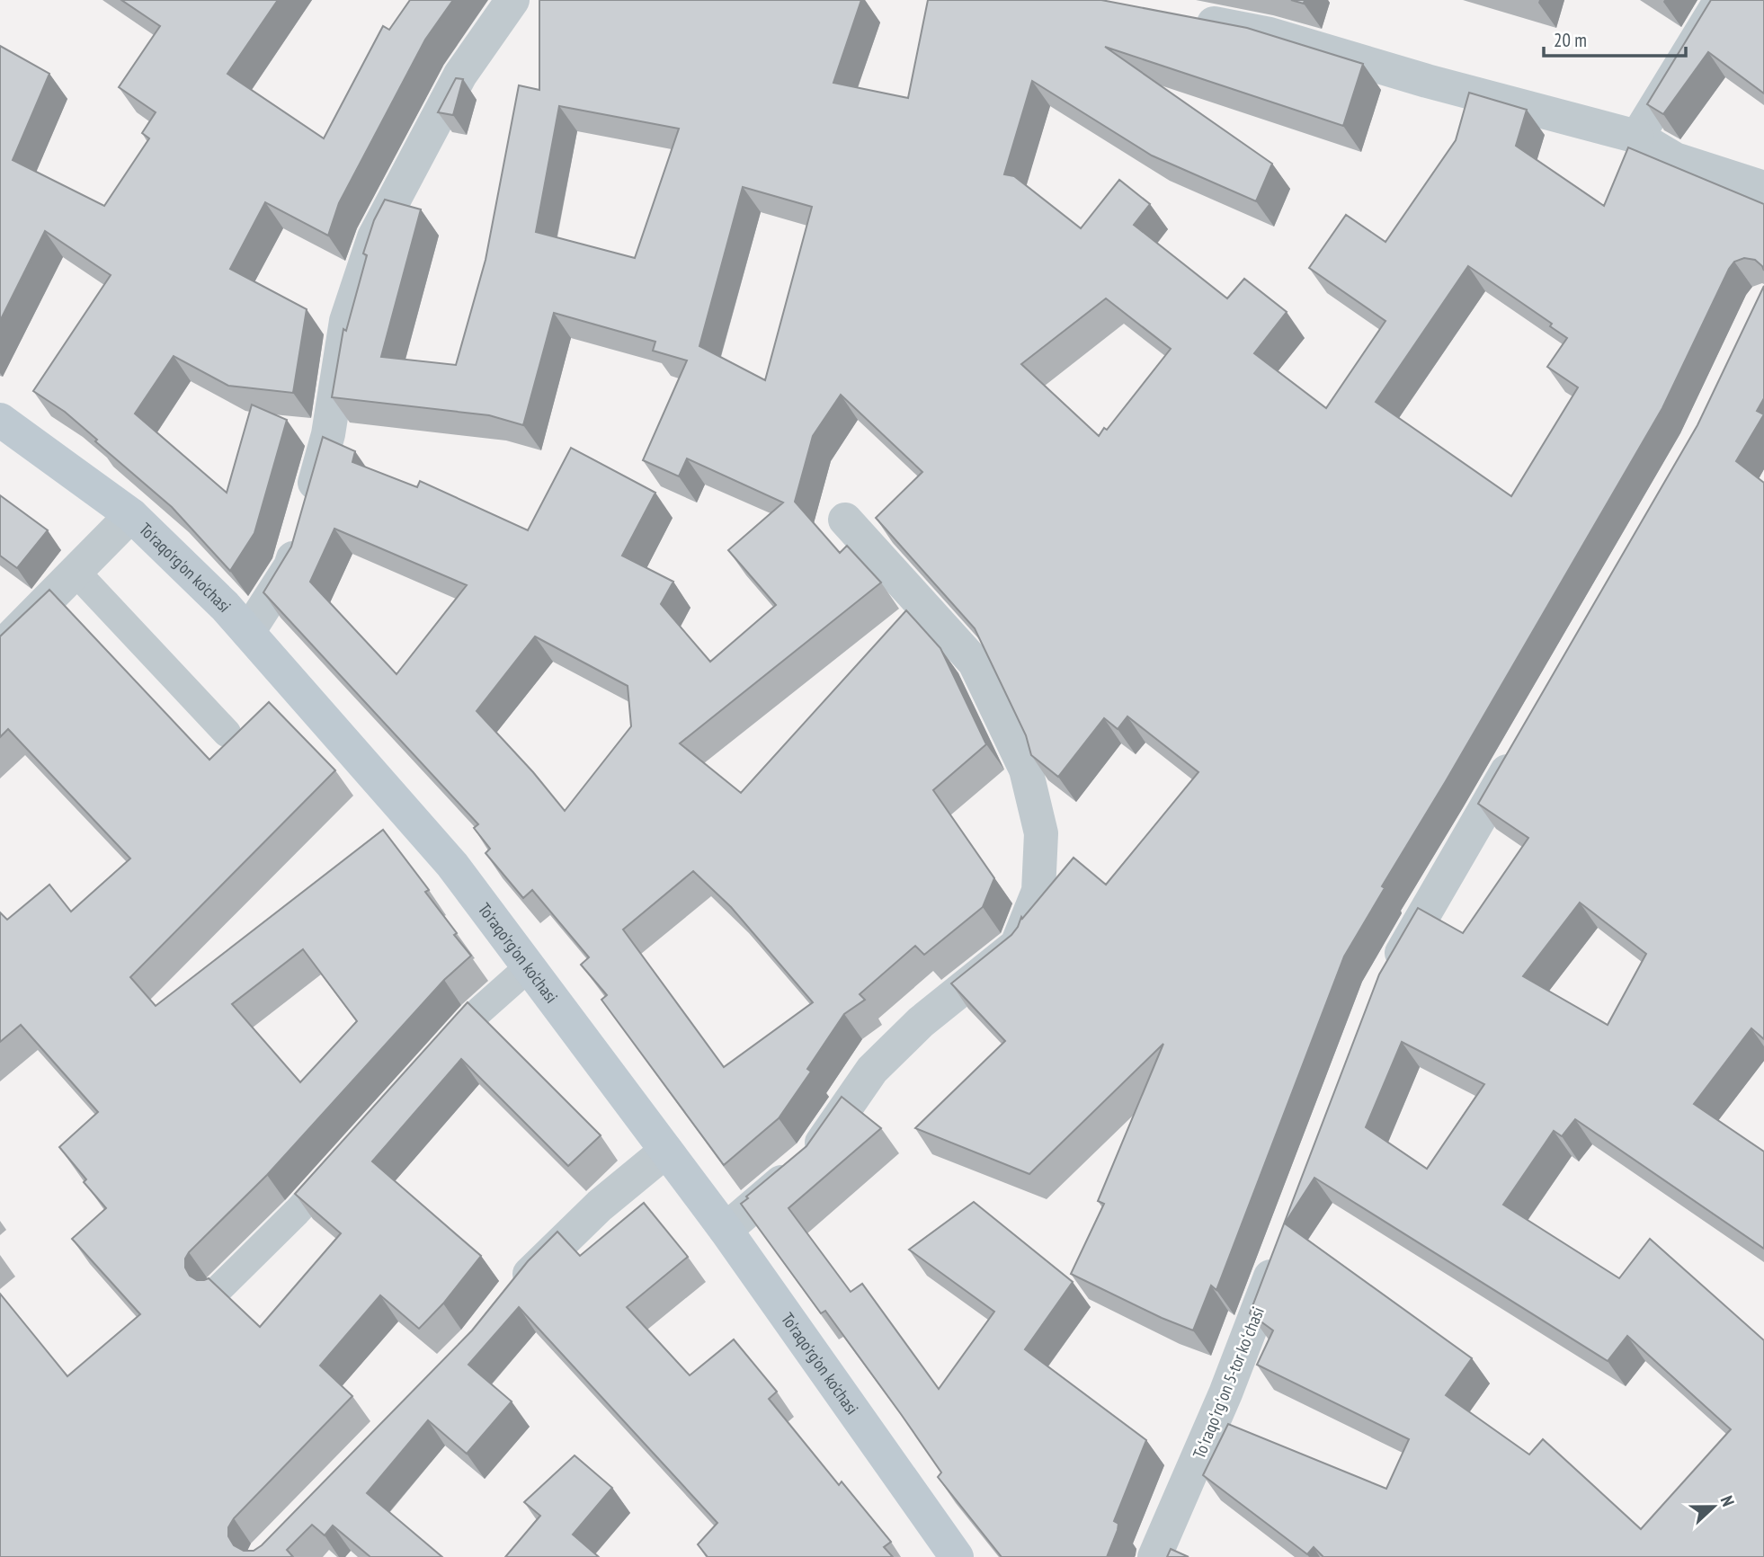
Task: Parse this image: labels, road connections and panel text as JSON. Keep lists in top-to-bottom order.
{
  "streets": {
    "street": ["To'raqo'rg'on ko'chasi", "Toʻraqoʻrgʻon 5-tor koʻchasi"]
  },
  "scale_bar": "20 m",
  "north": "right"
}
